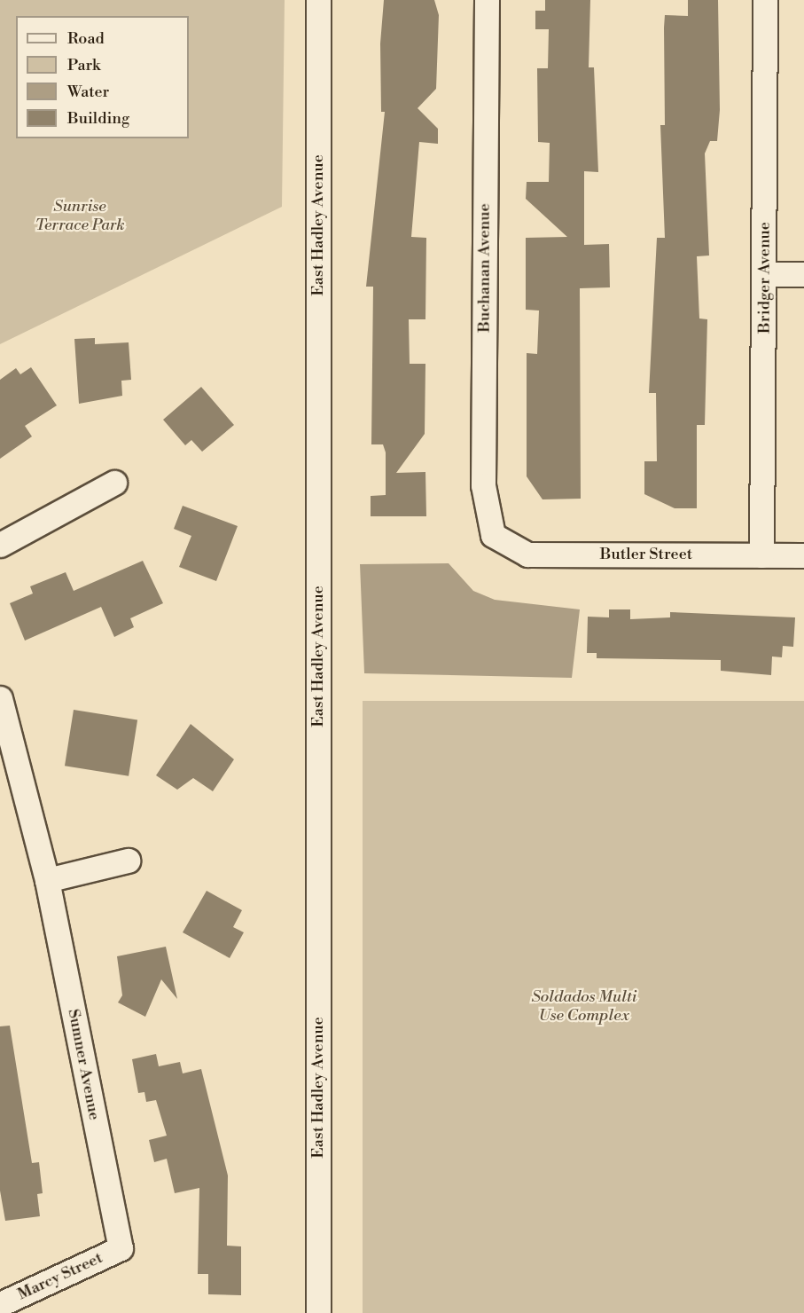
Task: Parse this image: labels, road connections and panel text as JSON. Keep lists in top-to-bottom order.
{
  "streets": {
    "street": [
      "East Hadley Avenue",
      "Buchanan Avenue",
      "Bridger Avenue",
      "Butler Street",
      "Sumner Avenue",
      "Marcy Street"
    ]
  },
  "crossings": [
    ["Buchanan Avenue", "Butler Street"],
    ["Bridger Avenue", "Butler Street"],
    ["Sumner Avenue", "Marcy Street"]
  ],
  "parks": ["Sunrise Terrace Park", "Soldados Multi Use Complex"],
  "legend": [
    "Road",
    "Park",
    "Water",
    "Building"
  ]
}
